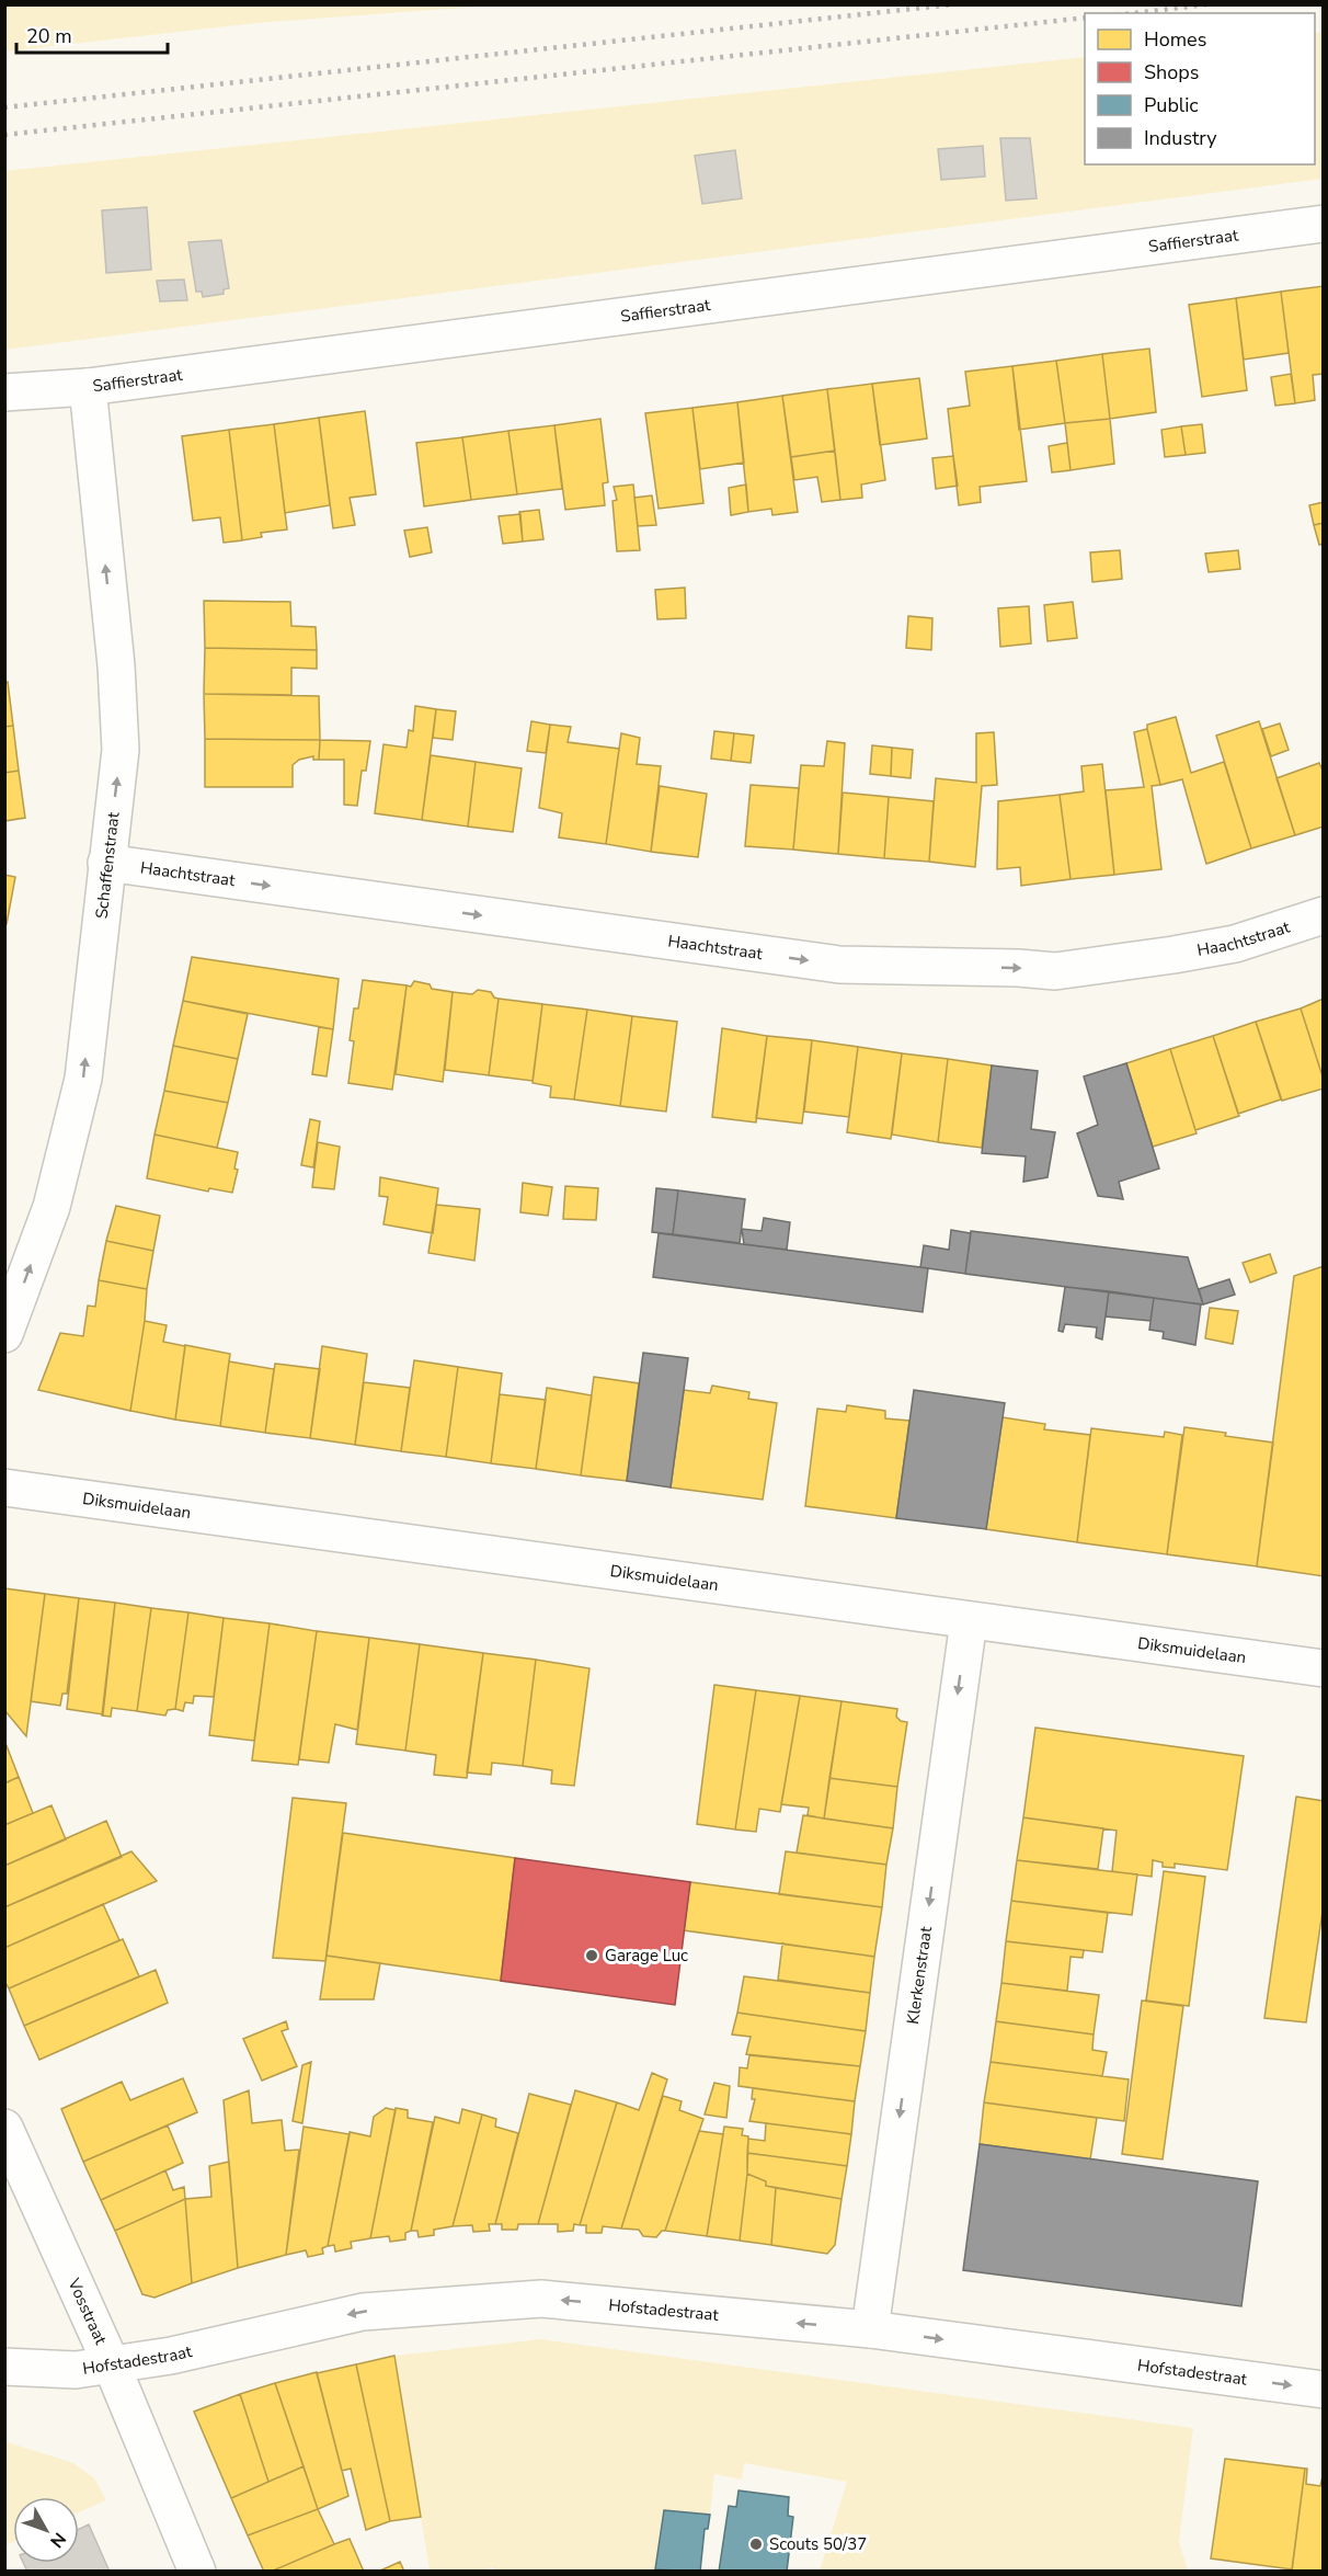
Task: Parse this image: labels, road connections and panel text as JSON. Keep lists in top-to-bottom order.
{
  "streets": {
    "street": [
      "Saffierstraat",
      "Schaffenstraat",
      "Haachtstraat",
      "Diksmuidelaan",
      "Klerkenstraat",
      "Hofstadestraat",
      "Vosstraat"
    ]
  },
  "crossings": [
    ["Saffierstraat", "Schaffenstraat"],
    ["Schaffenstraat", "Haachtstraat"],
    ["Diksmuidelaan", "Klerkenstraat"],
    ["Klerkenstraat", "Hofstadestraat"],
    ["Hofstadestraat", "Vosstraat"]
  ],
  "one_way": ["Schaffenstraat", "Haachtstraat", "Klerkenstraat"],
  "places": ["Garage Luc", "Scouts 50/37"],
  "legend": [
    "Homes",
    "Shops",
    "Public",
    "Industry"
  ],
  "scale_bar": "20 m",
  "north": "bottom right"
}
